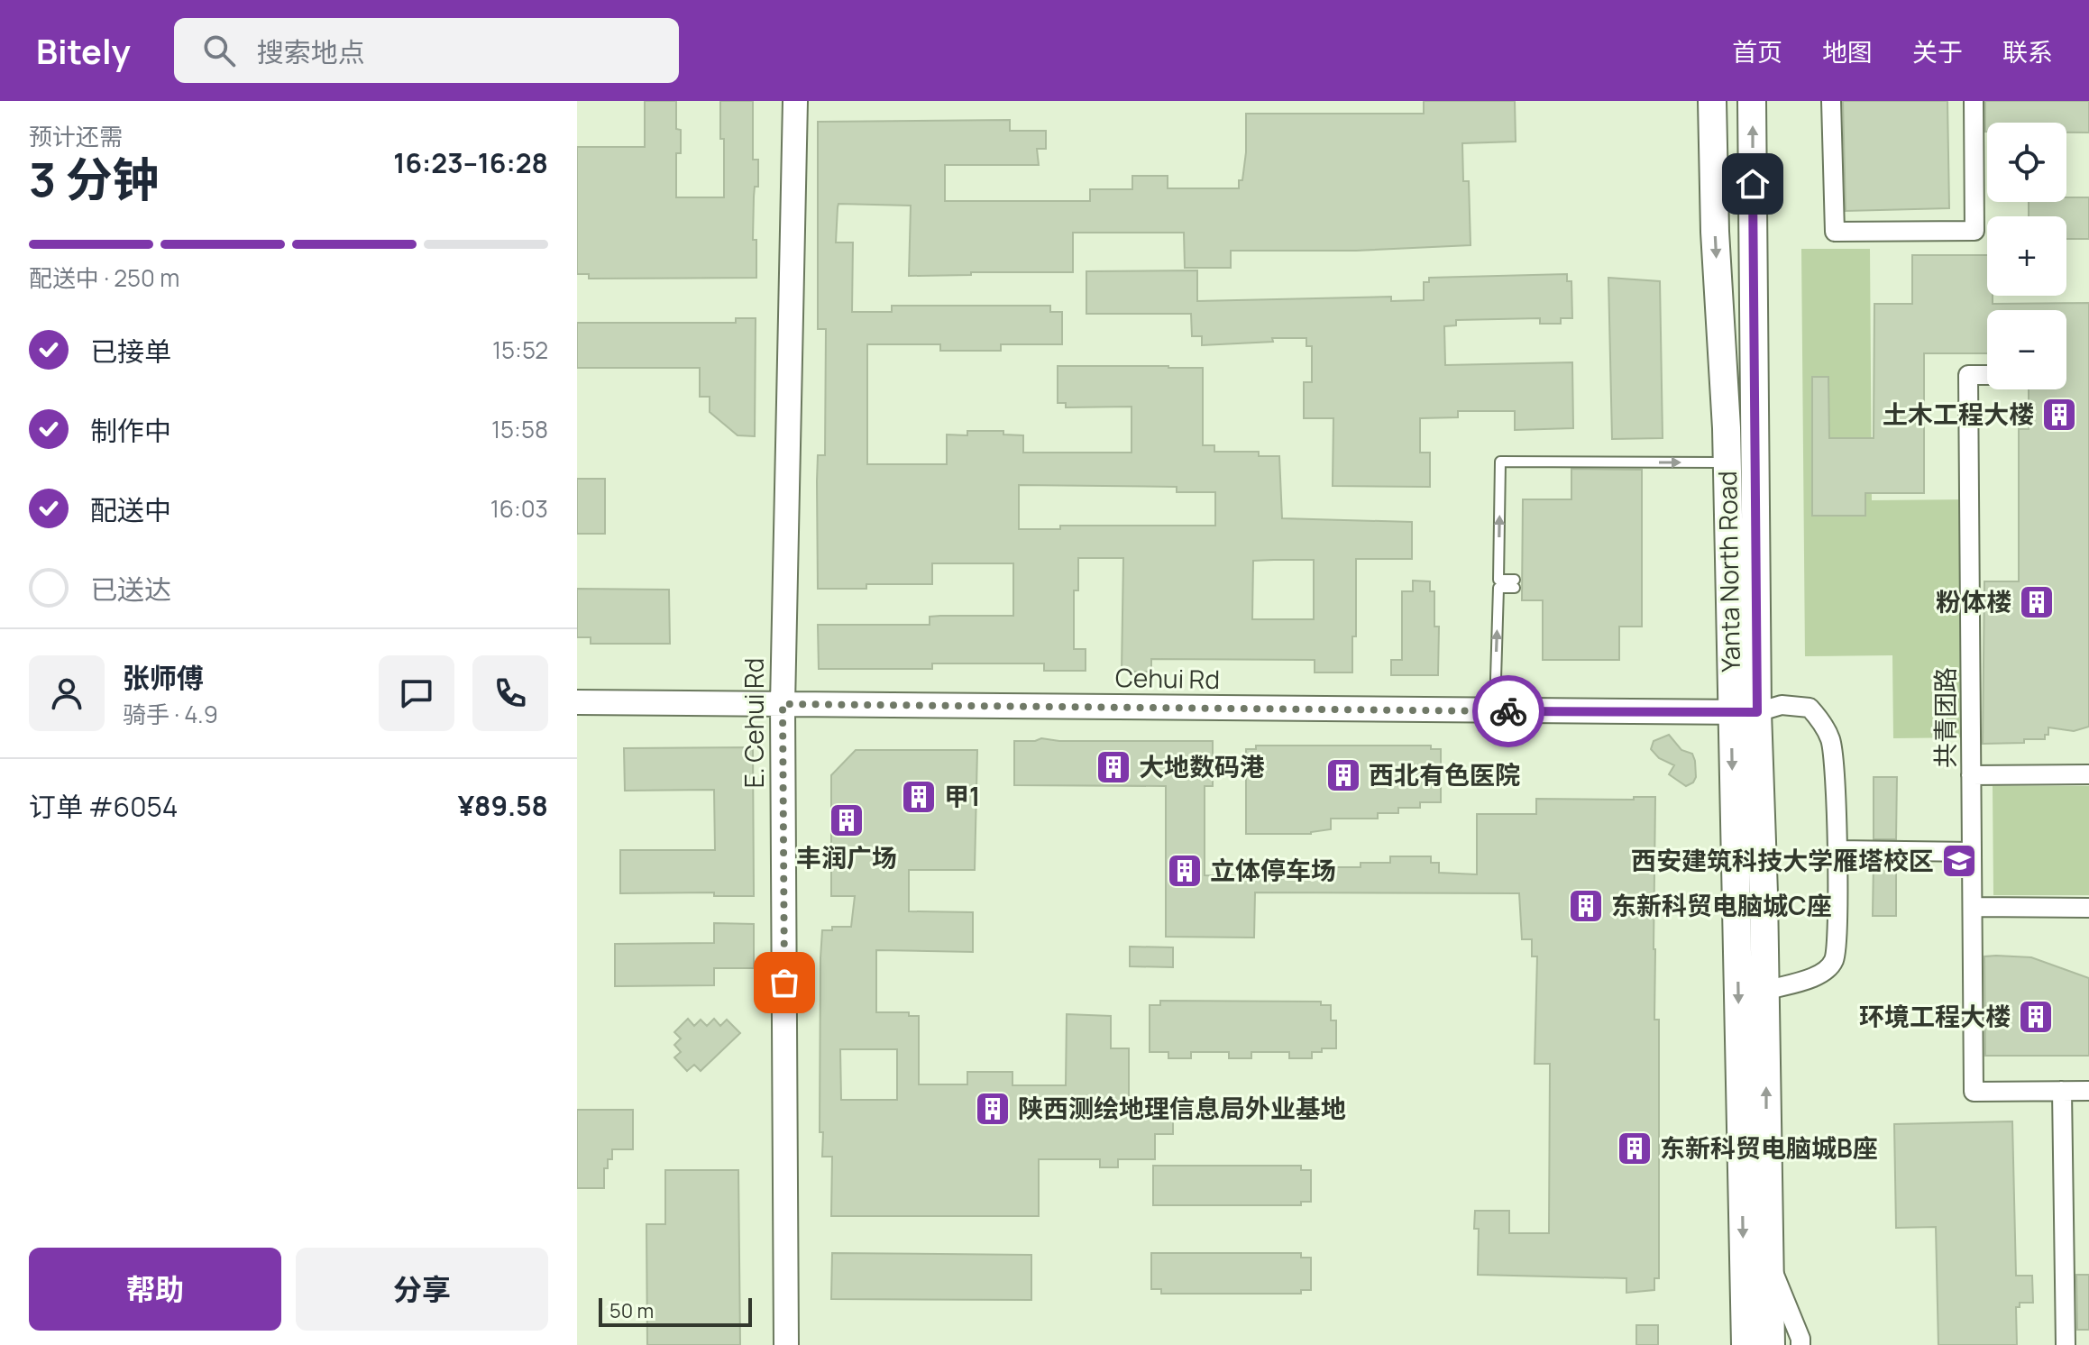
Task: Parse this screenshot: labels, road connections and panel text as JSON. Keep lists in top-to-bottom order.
{
  "streets": {
    "main road": ["Yanta North Road"],
    "street": ["Cehui Rd", "共青团路", "E. Cehui Rd"]
  },
  "crossings": [
    ["Yanta North Road", "Cehui Rd"],
    ["Cehui Rd", "E. Cehui Rd"]
  ],
  "places": {
    "building": [
      "土木工程大楼",
      "粉体楼",
      "大地数码港",
      "西北有色医院",
      "甲1",
      "丰润广场",
      "立体停车场",
      "东新科贸电脑城C座",
      "环境工程大楼",
      "陕西测绘地理信息局外业基地",
      "东新科贸电脑城B座"
    ],
    "school or university": ["西安建筑科技大学雁塔校区"]
  },
  "scale_bar": "50 m",
  "page": {
    "header": "Bitely",
    "search": "搜索地点",
    "nav": [
      "首页",
      "地图",
      "关于",
      "联系"
    ],
    "heading": ["3 分钟", "预计还需", "16:23–16:28"],
    "panel": [
      "张师傅",
      "骑手 · 4.9",
      "订单 #6054",
      "¥89.58"
    ],
    "map_buttons": ["+", "−"],
    "bar": "配送中 · 250 m",
    "list": [
      ["已接单", "15:52"],
      ["制作中", "15:58"],
      ["配送中", "16:03"],
      "已送达"
    ],
    "buttons": ["帮助", "分享"],
    "scale": "50 m"
  }
}
